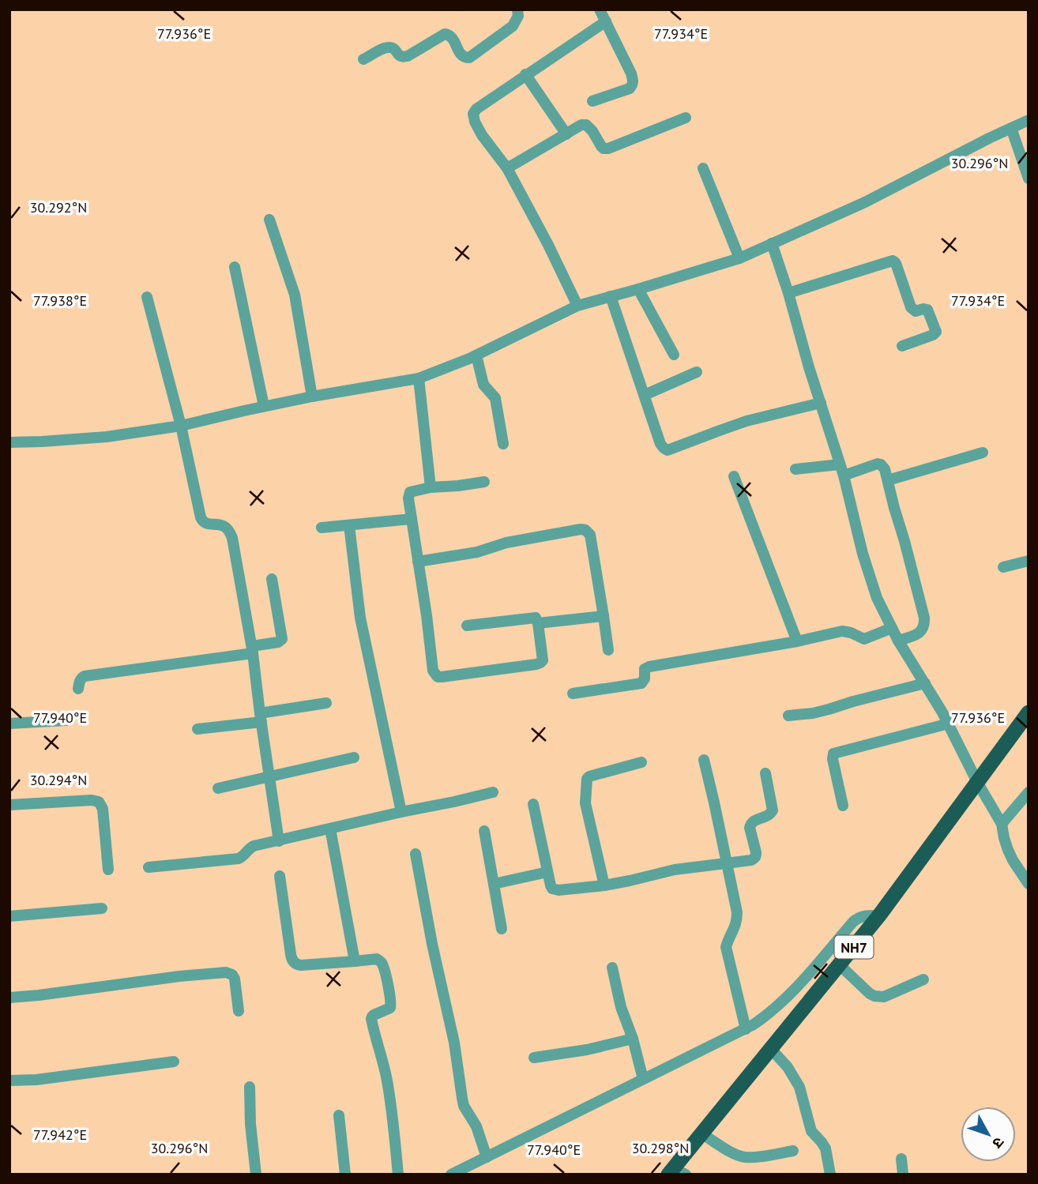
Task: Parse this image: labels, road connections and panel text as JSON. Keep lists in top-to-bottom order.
{
  "streets": {
    "highway": ["NH7"]
  },
  "north": "bottom right",
  "coordinates": [
    "77.936°E",
    "77.934°E",
    "30.296°N",
    "30.292°N",
    "77.938°E",
    "77.940°E",
    "30.294°N",
    "77.942°E",
    "30.298°N"
  ]
}
